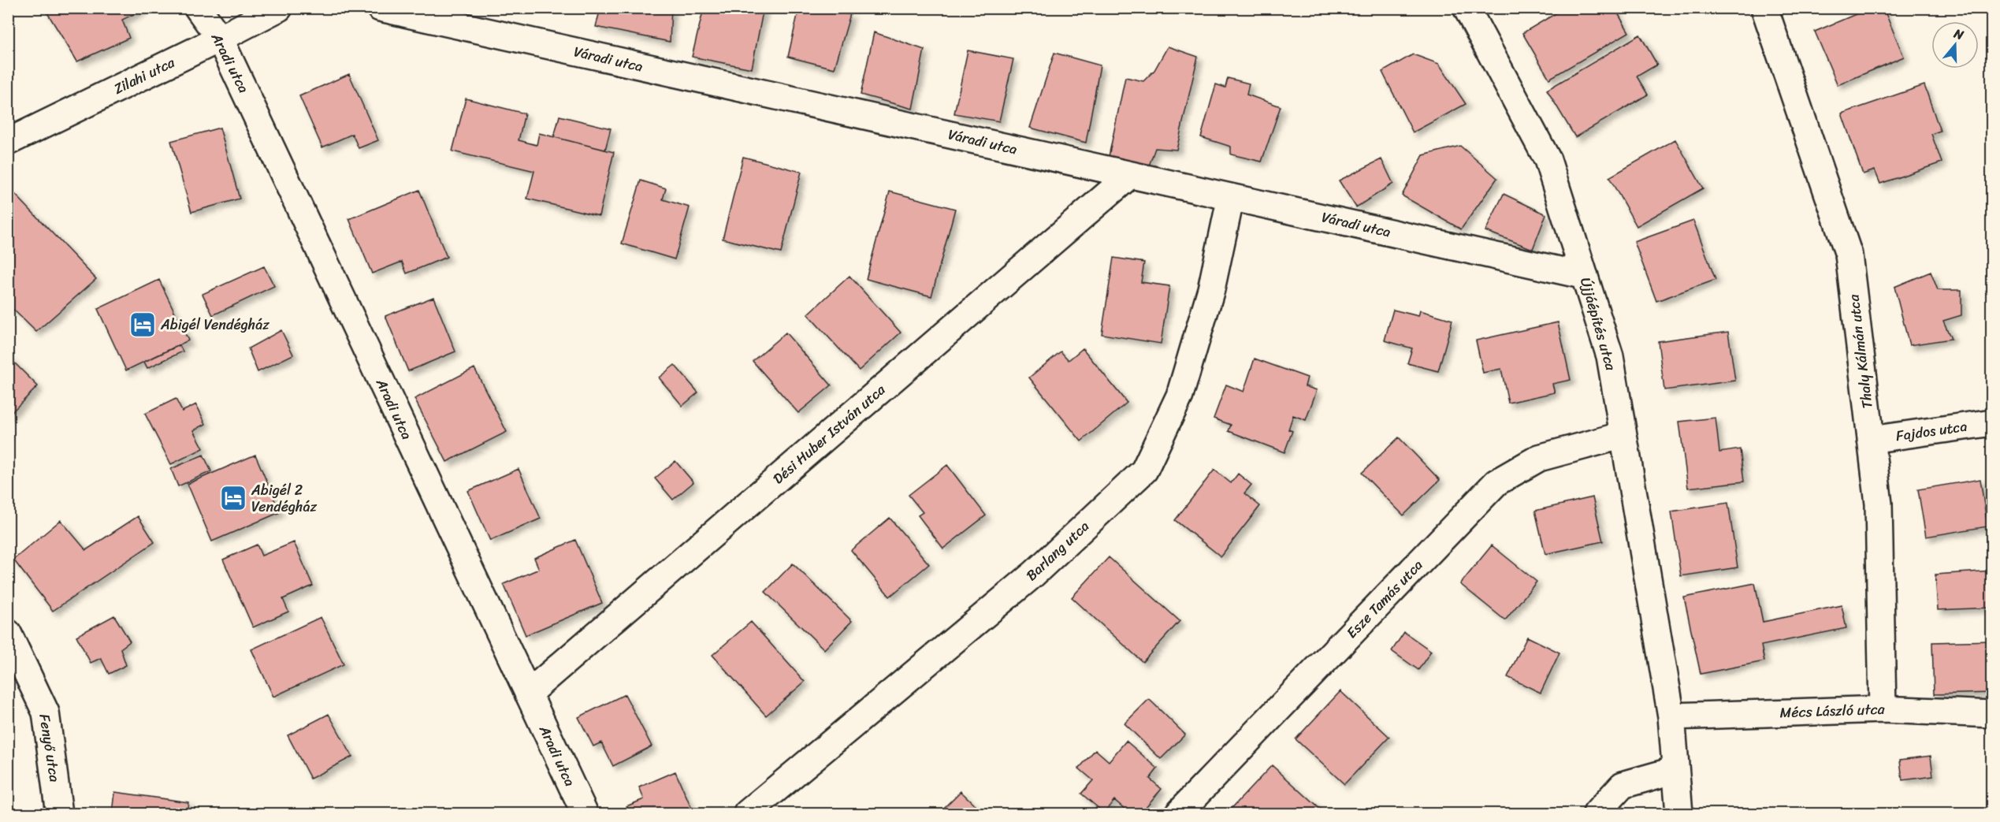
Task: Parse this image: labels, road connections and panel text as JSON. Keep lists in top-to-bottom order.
{
  "streets": {
    "street": [
      "Váradi utca",
      "Aradi utca",
      "Zilahi utca",
      "Újjáépítés utca",
      "Thaly Kálmán utca",
      "Fajdos utca",
      "Dési Huber István utca",
      "Barlang utca",
      "Esze Tamás utca",
      "Mécs László utca",
      "Fenyő utca"
    ]
  },
  "crossings": [
    ["Váradi utca", "Újjáépítés utca"],
    ["Váradi utca", "Dési Huber István utca"],
    ["Váradi utca", "Barlang utca"],
    ["Aradi utca", "Zilahi utca"],
    ["Aradi utca", "Dési Huber István utca"],
    ["Újjáépítés utca", "Esze Tamás utca"],
    ["Újjáépítés utca", "Mécs László utca"],
    ["Thaly Kálmán utca", "Fajdos utca"],
    ["Thaly Kálmán utca", "Mécs László utca"]
  ],
  "places": {
    "hotel": ["Abigél Vendégház", "Abigél 2 Vendégház"]
  },
  "north": "top"
}
